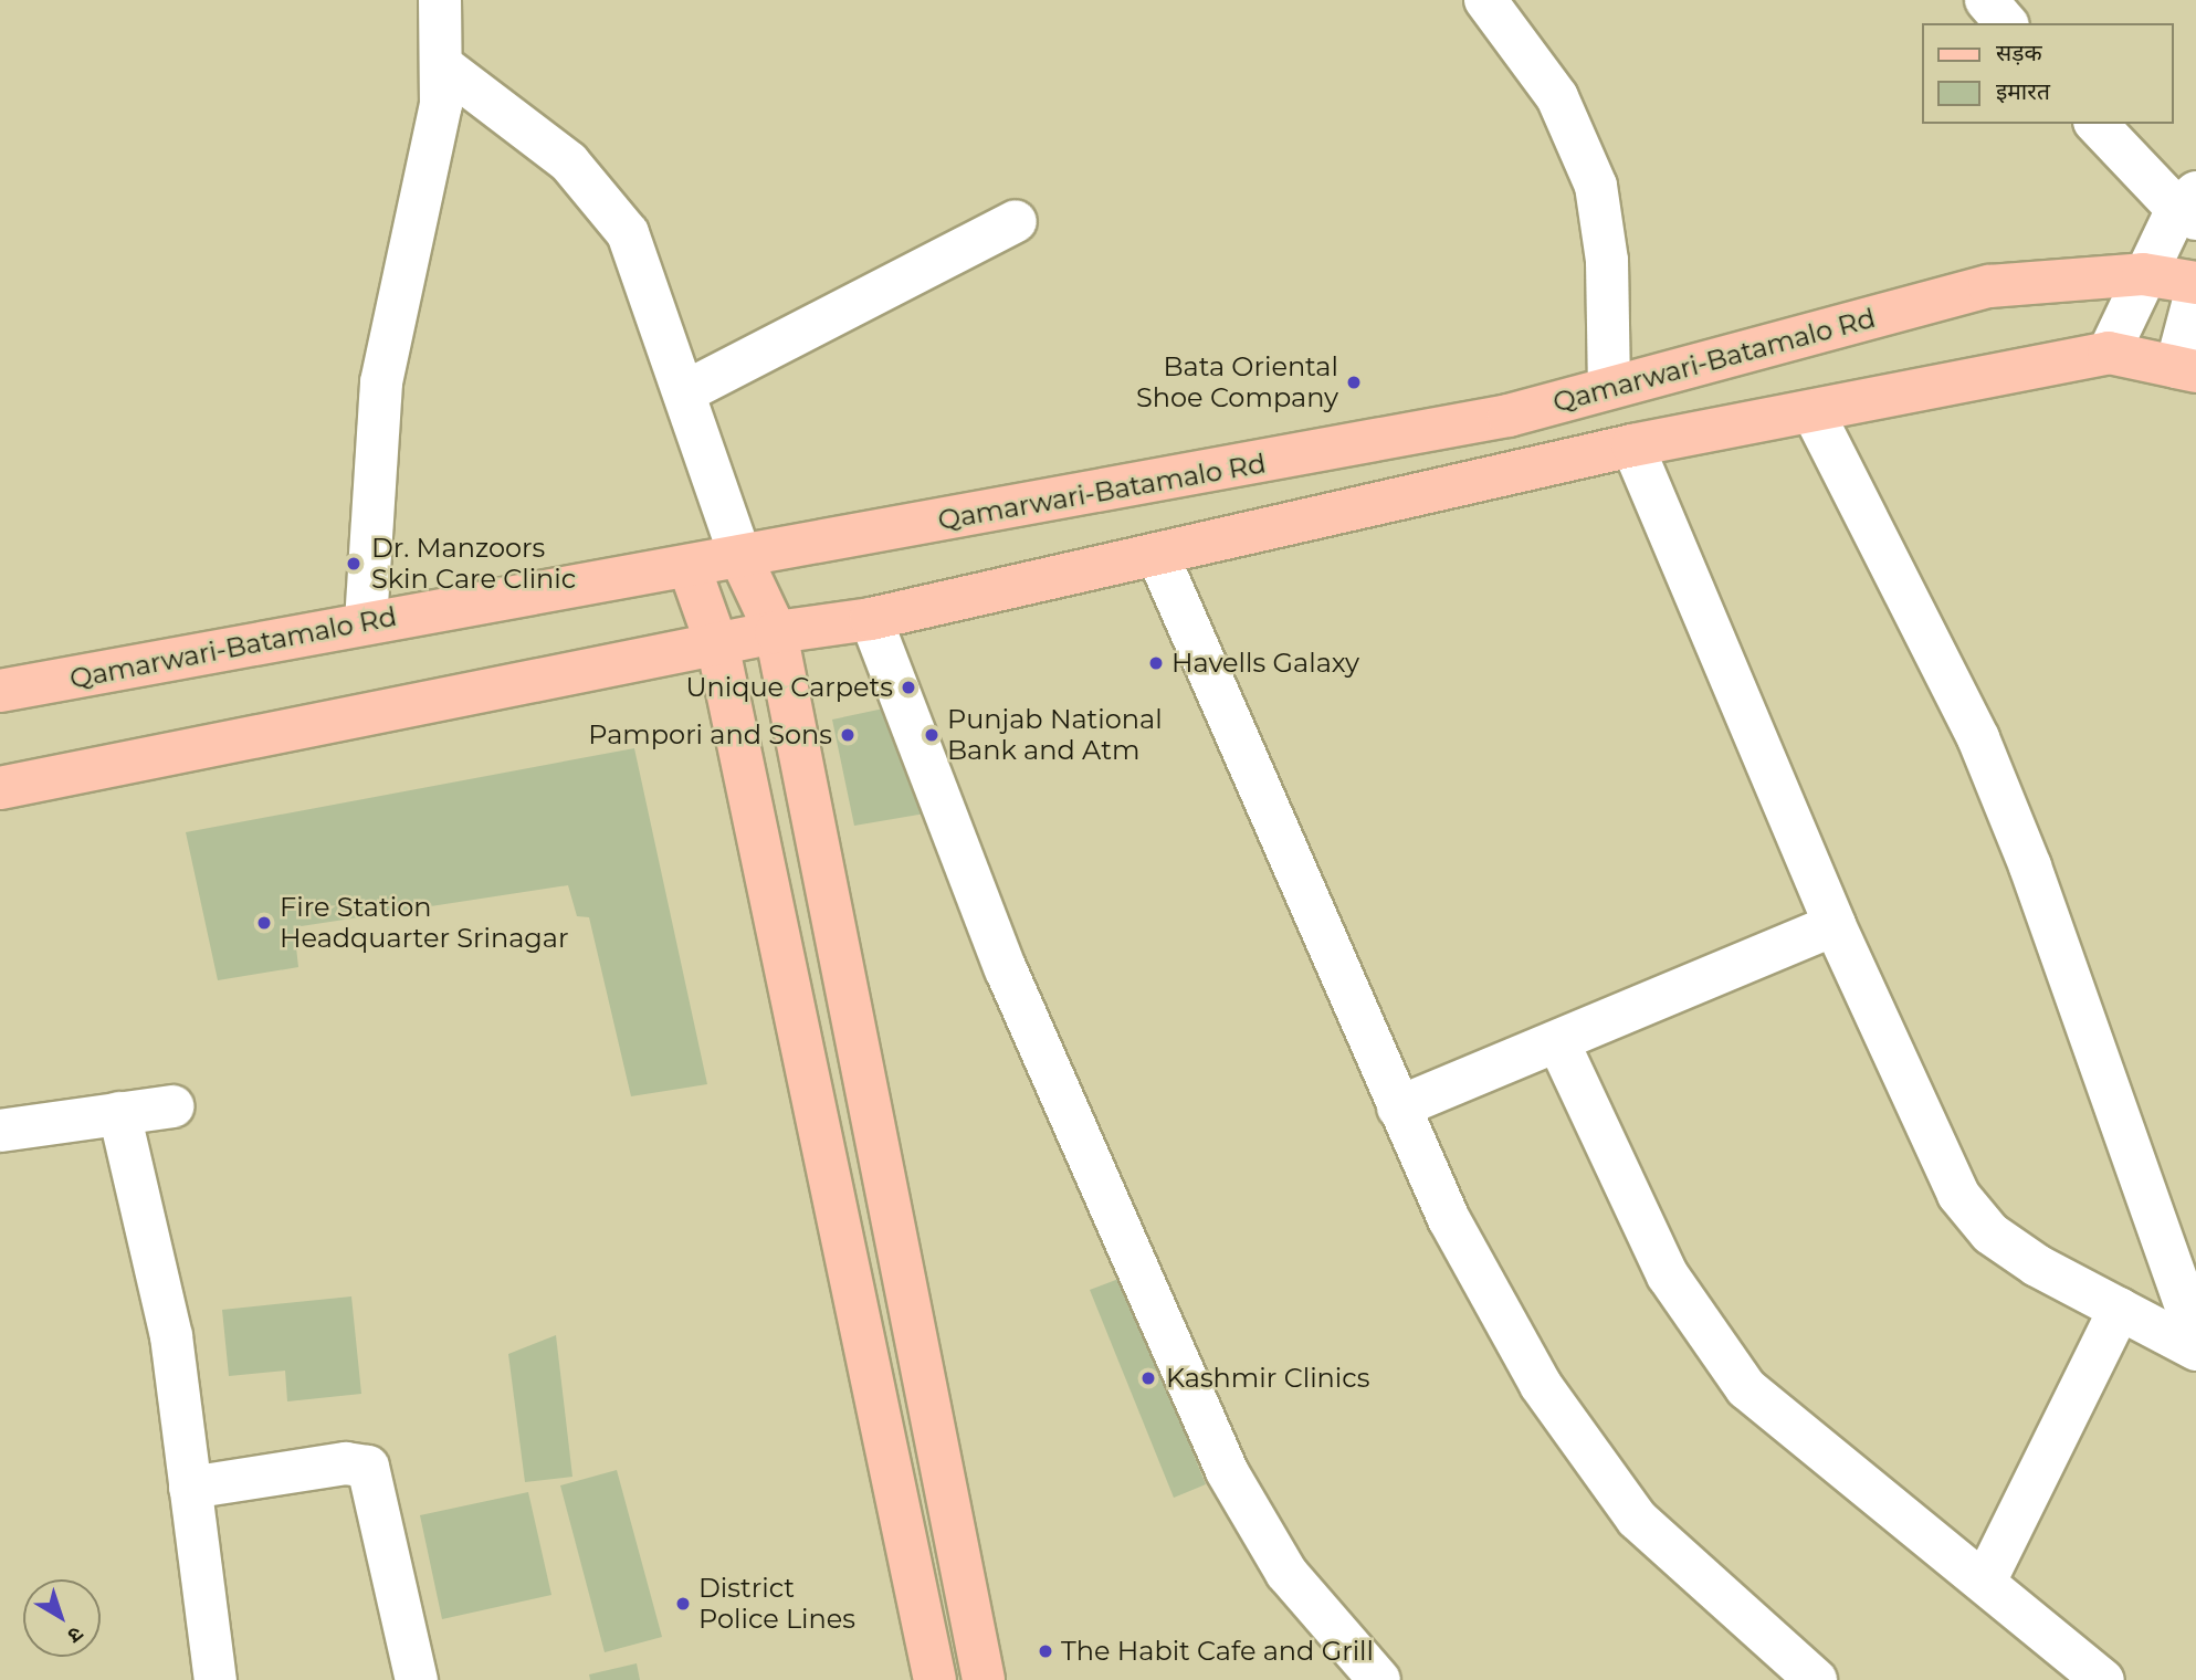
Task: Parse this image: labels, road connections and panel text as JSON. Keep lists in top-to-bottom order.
{
  "streets": {
    "main road": ["Qamarwari-Batamalo Rd"]
  },
  "places": [
    "Bata Oriental Shoe Company",
    "Dr. Manzoors Skin Care Clinic",
    "Havells Galaxy",
    "Unique Carpets",
    "Pampori and Sons",
    "Punjab National Bank and Atm",
    "Fire Station Headquarter Srinagar",
    "Kashmir Clinics",
    "District Police Lines",
    "The Habit Cafe and Grill"
  ],
  "legend": ["सड़क", "इमारत"],
  "north": "bottom right"
}
